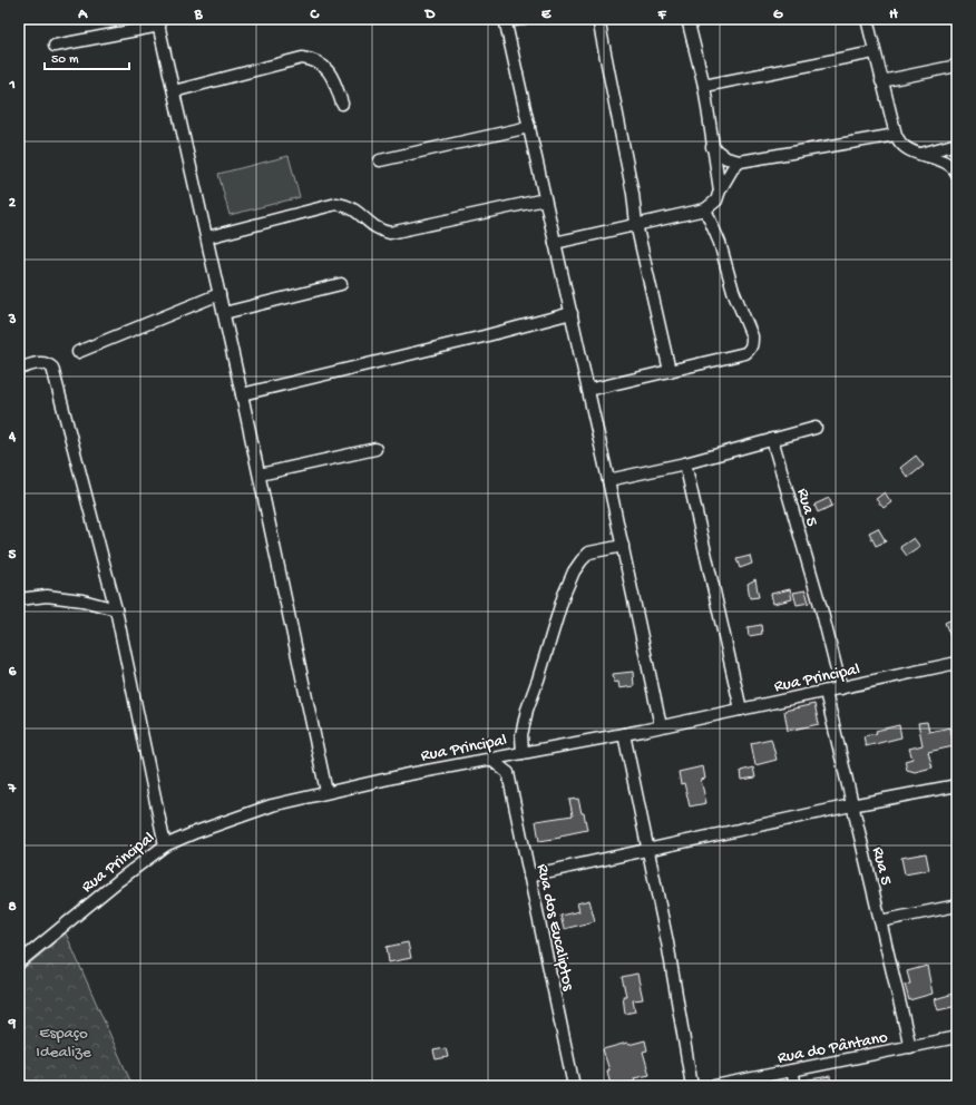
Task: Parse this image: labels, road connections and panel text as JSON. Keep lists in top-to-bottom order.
{
  "streets": {
    "street": [
      "Rua 5",
      "Rua Principal",
      "Rua dos Eucaliptos",
      "Rua do Pântano"
    ]
  },
  "crossings": [
    ["Rua 5", "Rua Principal"],
    ["Rua 5", "Rua do Pântano"]
  ],
  "parks": ["Espaço Idealize"],
  "scale_bar": "50 m",
  "grid": {
    "columns": [
      "A",
      "B",
      "C",
      "D",
      "E",
      "F",
      "G",
      "H"
    ],
    "rows": [
      "1",
      "2",
      "3",
      "4",
      "5",
      "6",
      "7",
      "8",
      "9"
    ]
  }
}
